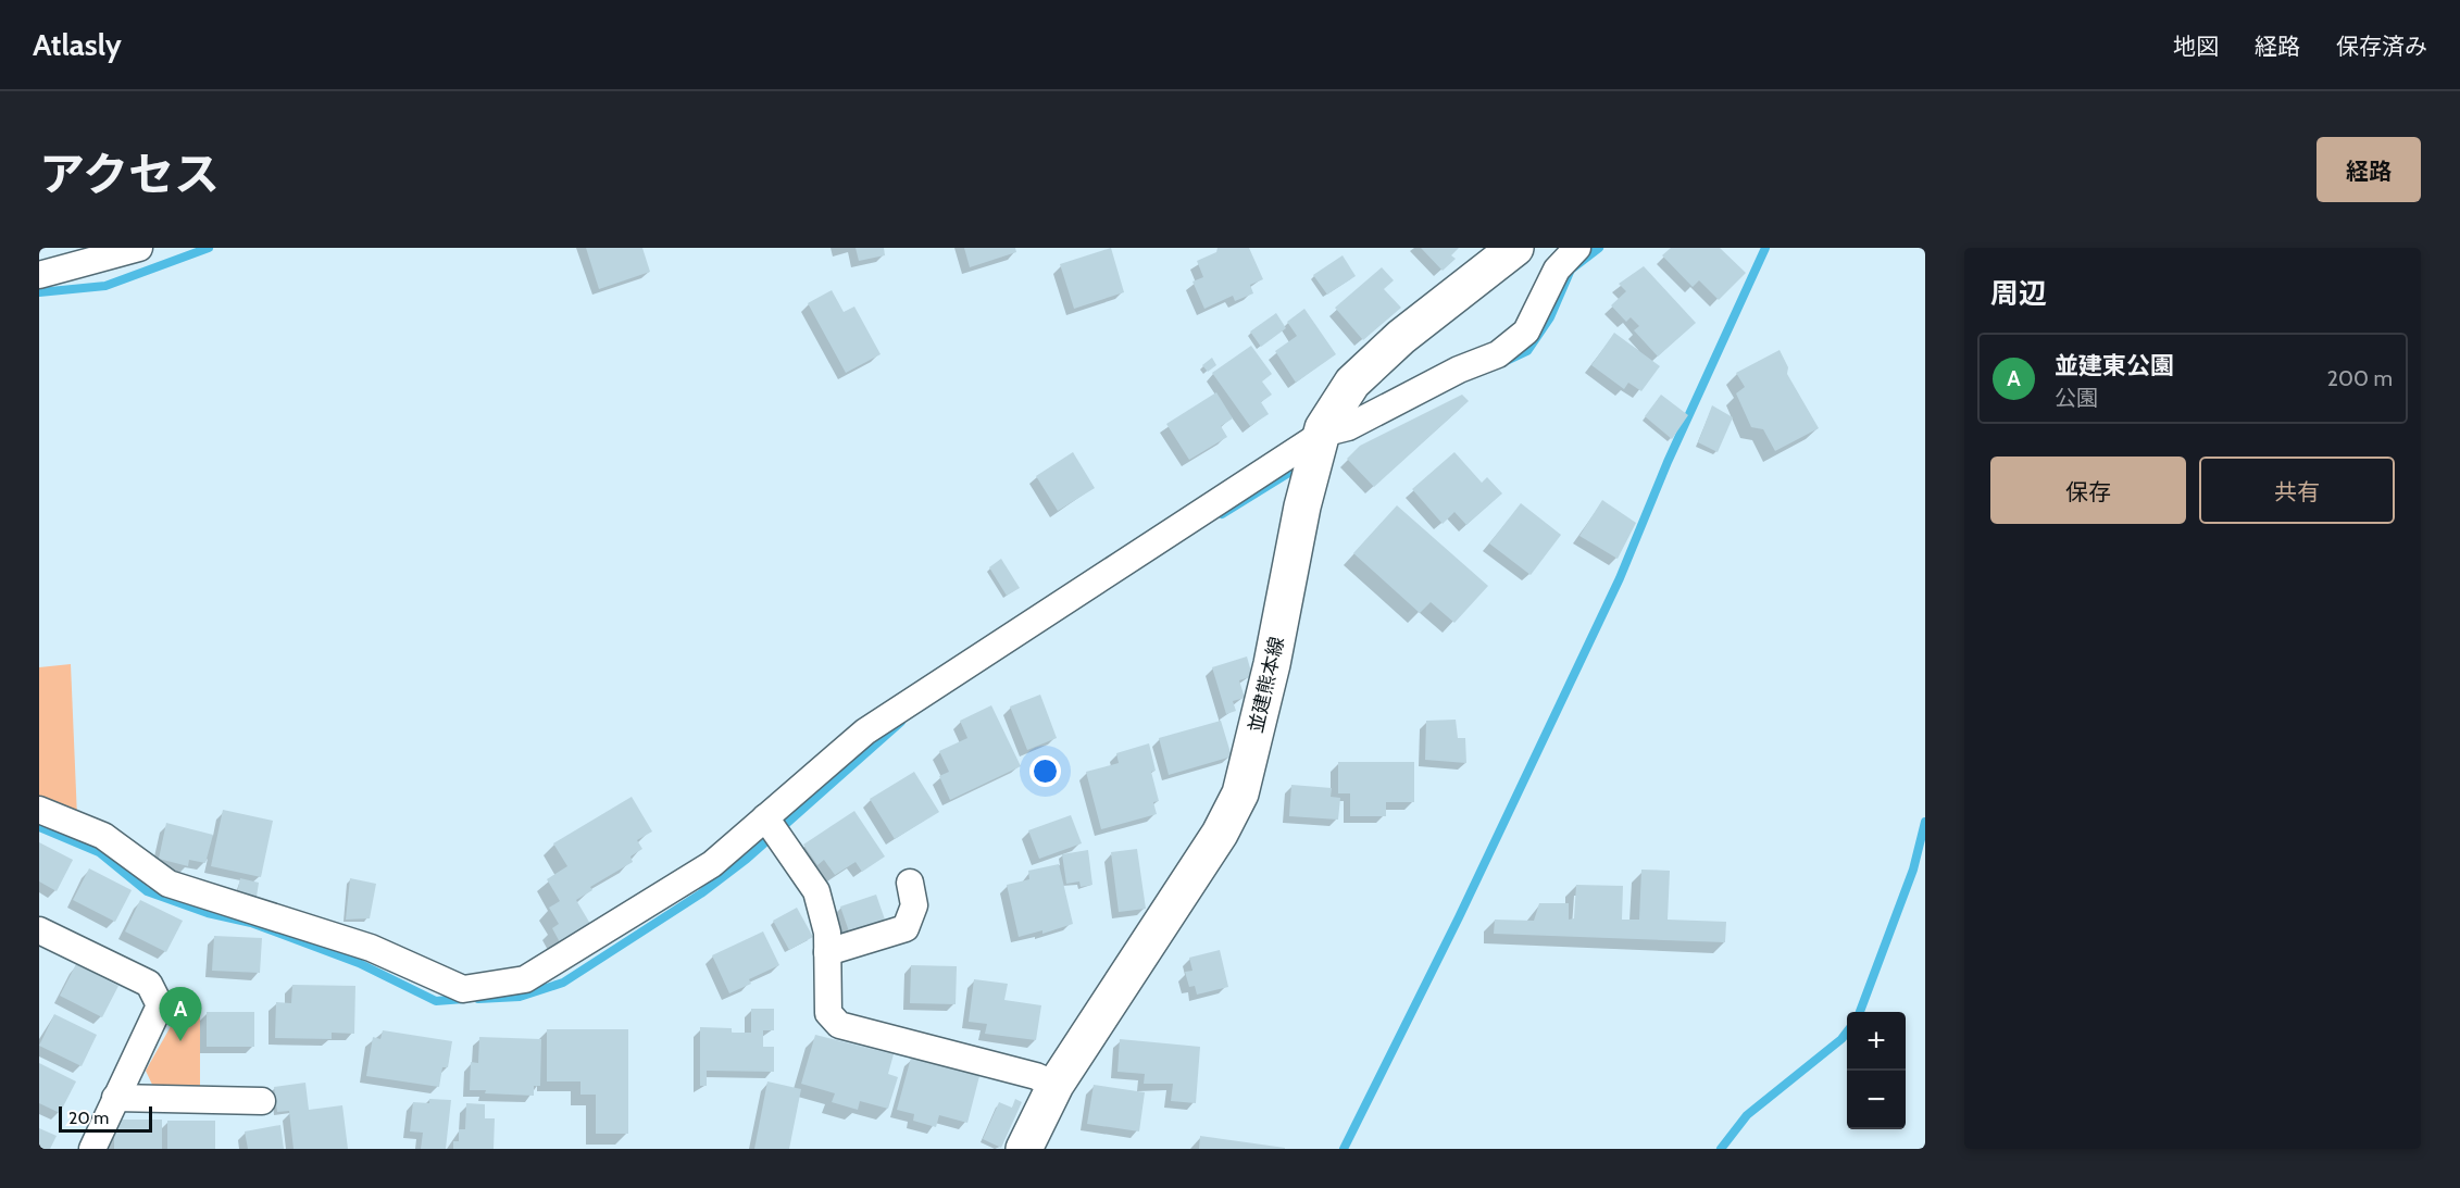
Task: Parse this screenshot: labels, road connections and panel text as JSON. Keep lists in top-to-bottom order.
{
  "streets": {
    "main road": ["並建熊本線"]
  },
  "scale_bar": "20 m",
  "page": {
    "header": "Atlasly",
    "nav": ["地図", "経路", "保存済み"],
    "title": "アクセス",
    "buttons": [
      "経路",
      ["保存", "共有"]
    ],
    "heading": "周辺",
    "list": [
      {
        "mark": "A",
        "name": "並建東公園",
        "note": "公園",
        "value": "200 m"
      }
    ],
    "pins": "A",
    "map_buttons": ["+", "−"],
    "scale": "20 m"
  }
}
